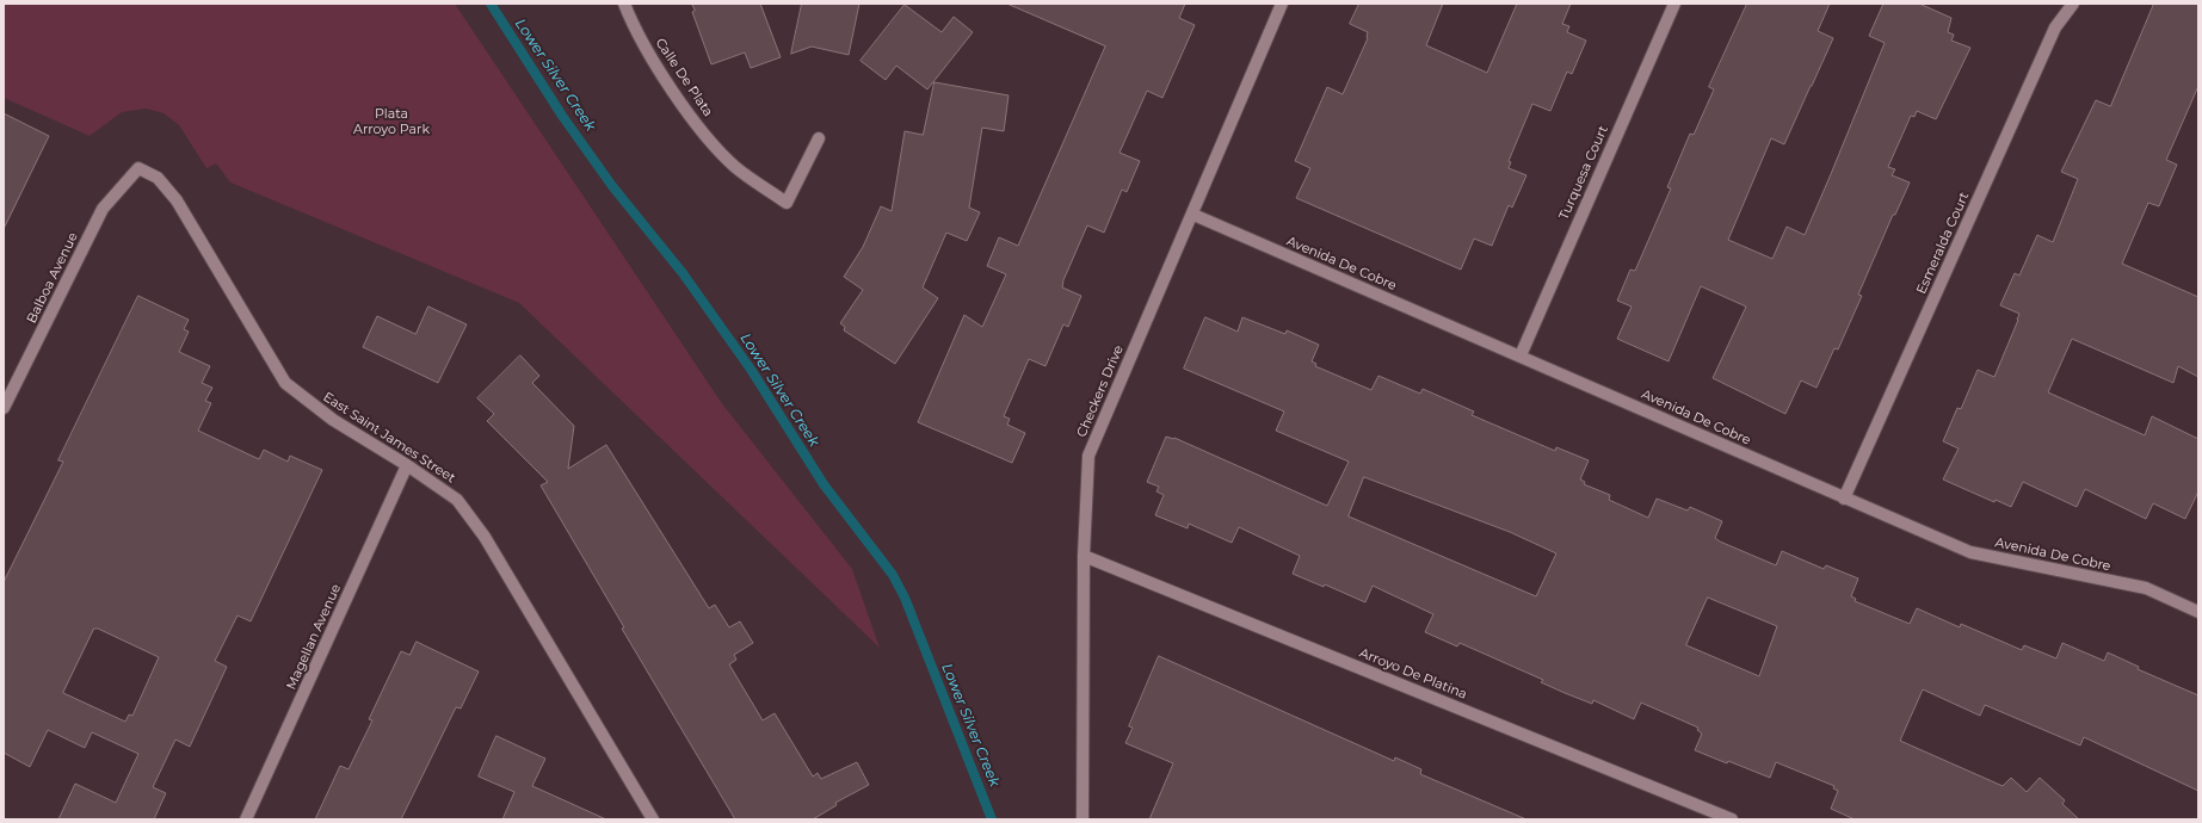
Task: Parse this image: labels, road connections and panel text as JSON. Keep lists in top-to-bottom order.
{
  "streets": {
    "street": [
      "Calle De Plata",
      "Turquesa Court",
      "Esmeralda Court",
      "Avenida De Cobre",
      "Balboa Avenue",
      "Checkers Drive",
      "East Saint James Street",
      "Magellan Avenue",
      "Arroyo De Platina"
    ]
  },
  "crossings": [
    ["Turquesa Court", "Avenida De Cobre"],
    ["Esmeralda Court", "Avenida De Cobre"],
    ["Avenida De Cobre", "Checkers Drive"],
    ["Balboa Avenue", "East Saint James Street"],
    ["Checkers Drive", "Arroyo De Platina"],
    ["East Saint James Street", "Magellan Avenue"]
  ],
  "water": ["Lower Silver Creek"],
  "parks": ["Plata Arroyo Park"]
}
